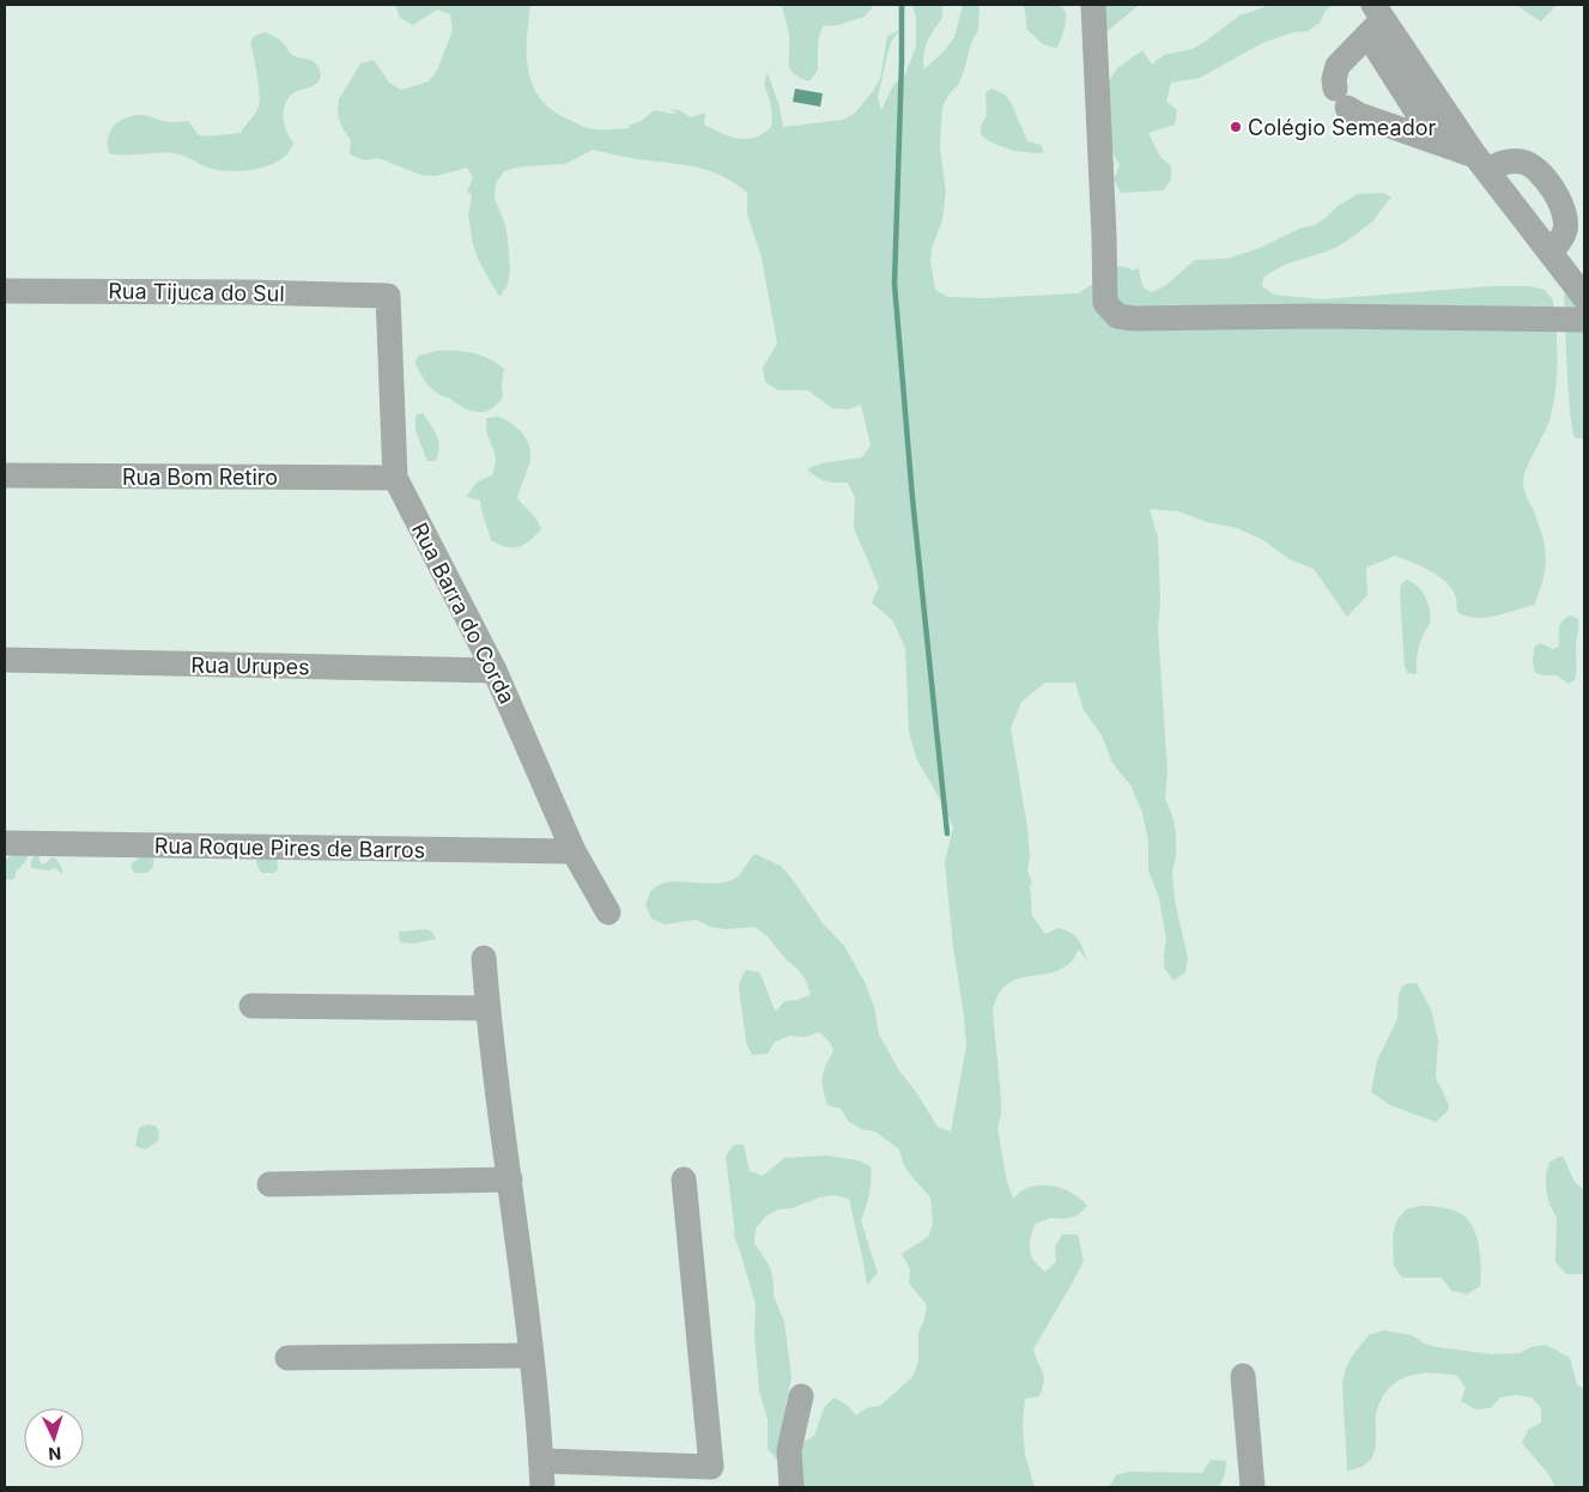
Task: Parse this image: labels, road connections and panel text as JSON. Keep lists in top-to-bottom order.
{
  "streets": {
    "street": [
      "Rua Tijuca do Sul",
      "Rua Bom Retiro",
      "Rua Barra do Corda",
      "Rua Urupes",
      "Rua Roque Pires de Barros"
    ]
  },
  "crossings": [
    ["Rua Tijuca do Sul", "Rua Barra do Corda"],
    ["Rua Bom Retiro", "Rua Barra do Corda"],
    ["Rua Barra do Corda", "Rua Urupes"],
    ["Rua Barra do Corda", "Rua Roque Pires de Barros"]
  ],
  "places": ["Colégio Semeador"],
  "north": "bottom"
}
